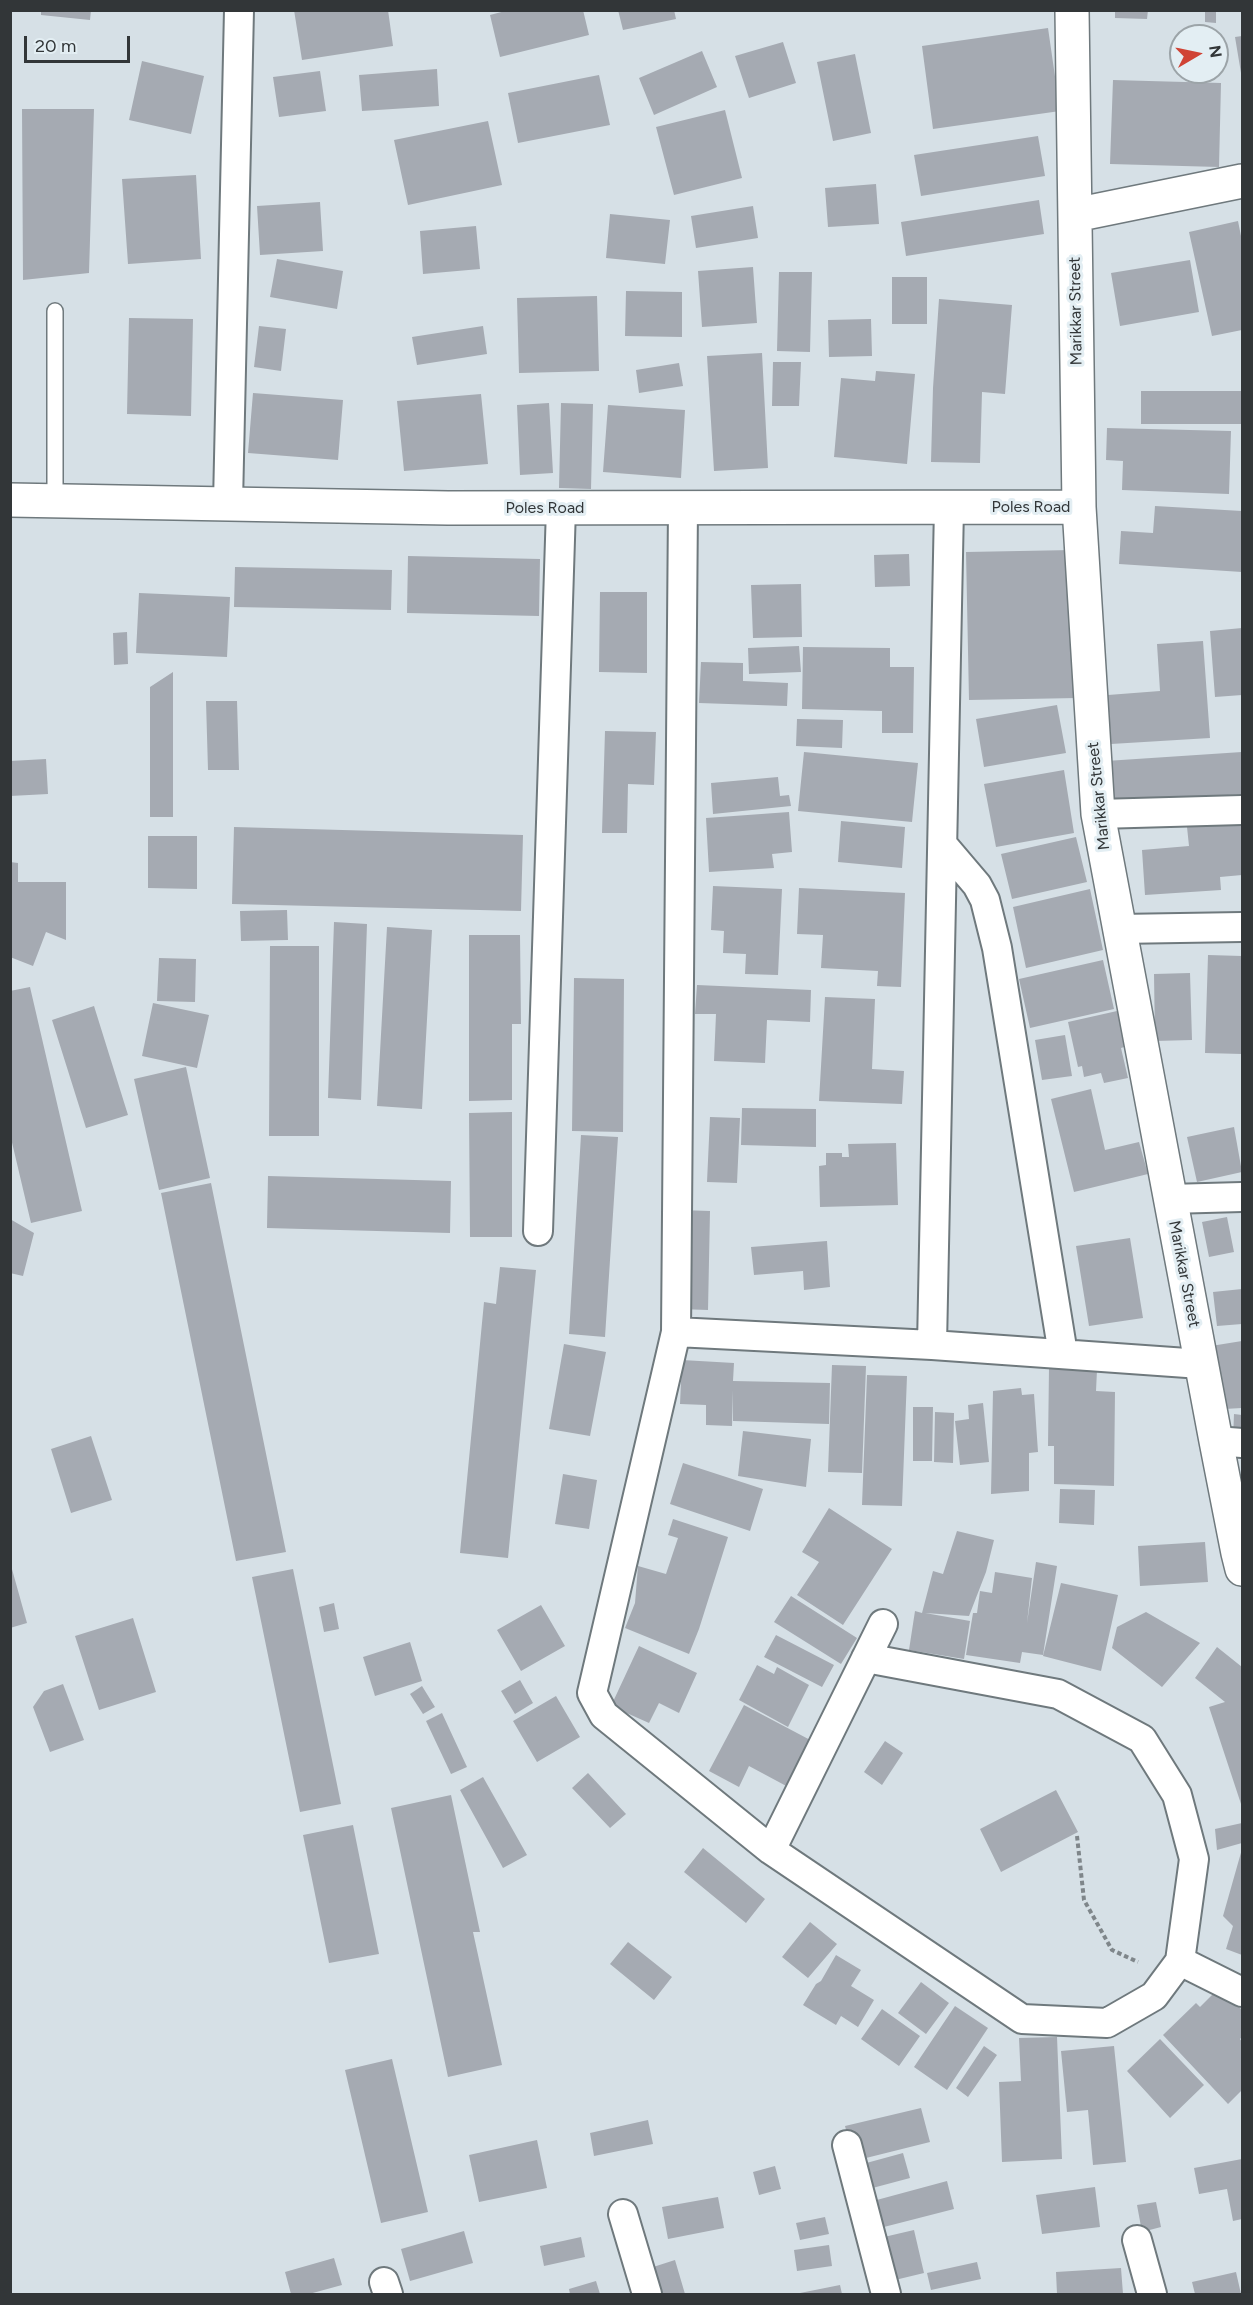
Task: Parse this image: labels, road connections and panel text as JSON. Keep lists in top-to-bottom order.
{
  "streets": {
    "street": ["Marikkar Street", "Poles Road"]
  },
  "crossings": [
    ["Marikkar Street", "Poles Road"]
  ],
  "scale_bar": "20 m",
  "north": "right"
}
